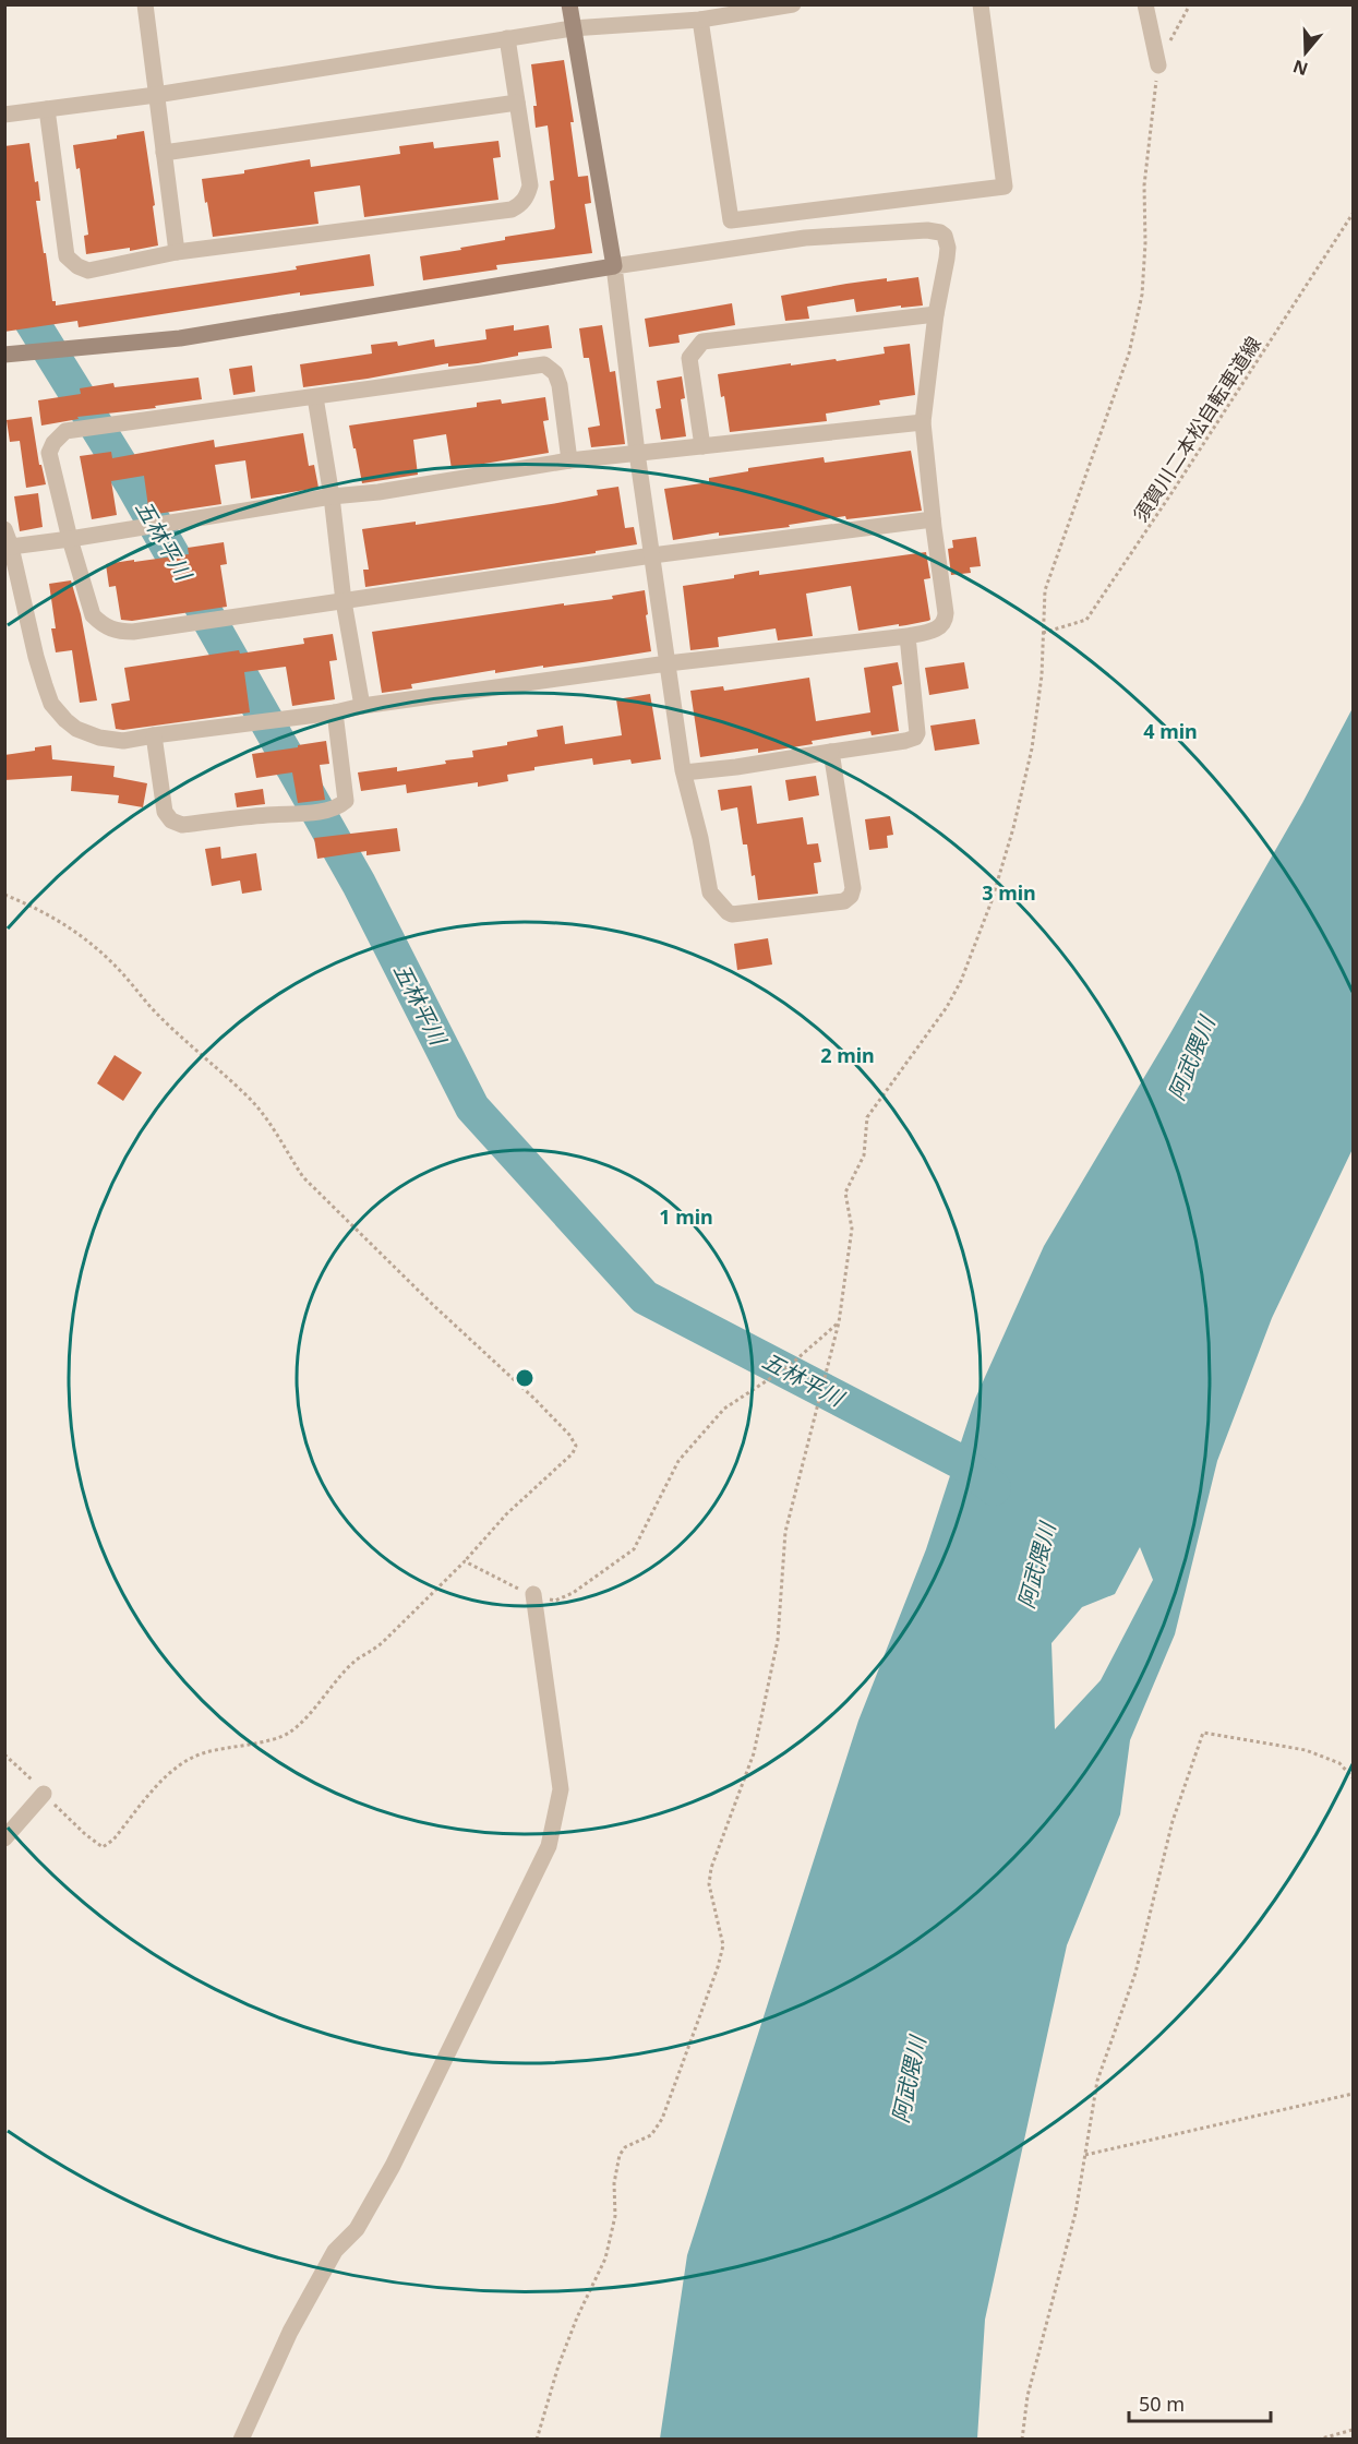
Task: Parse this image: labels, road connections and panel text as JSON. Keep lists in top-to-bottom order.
{
  "streets": {
    "path": ["須賀川二本松自転車道線"]
  },
  "water": ["五林平川", "阿武隈川"],
  "scale_bar": "50 m",
  "north": "bottom",
  "rings": [
    "4 min",
    "3 min",
    "2 min",
    "1 min"
  ]
}
